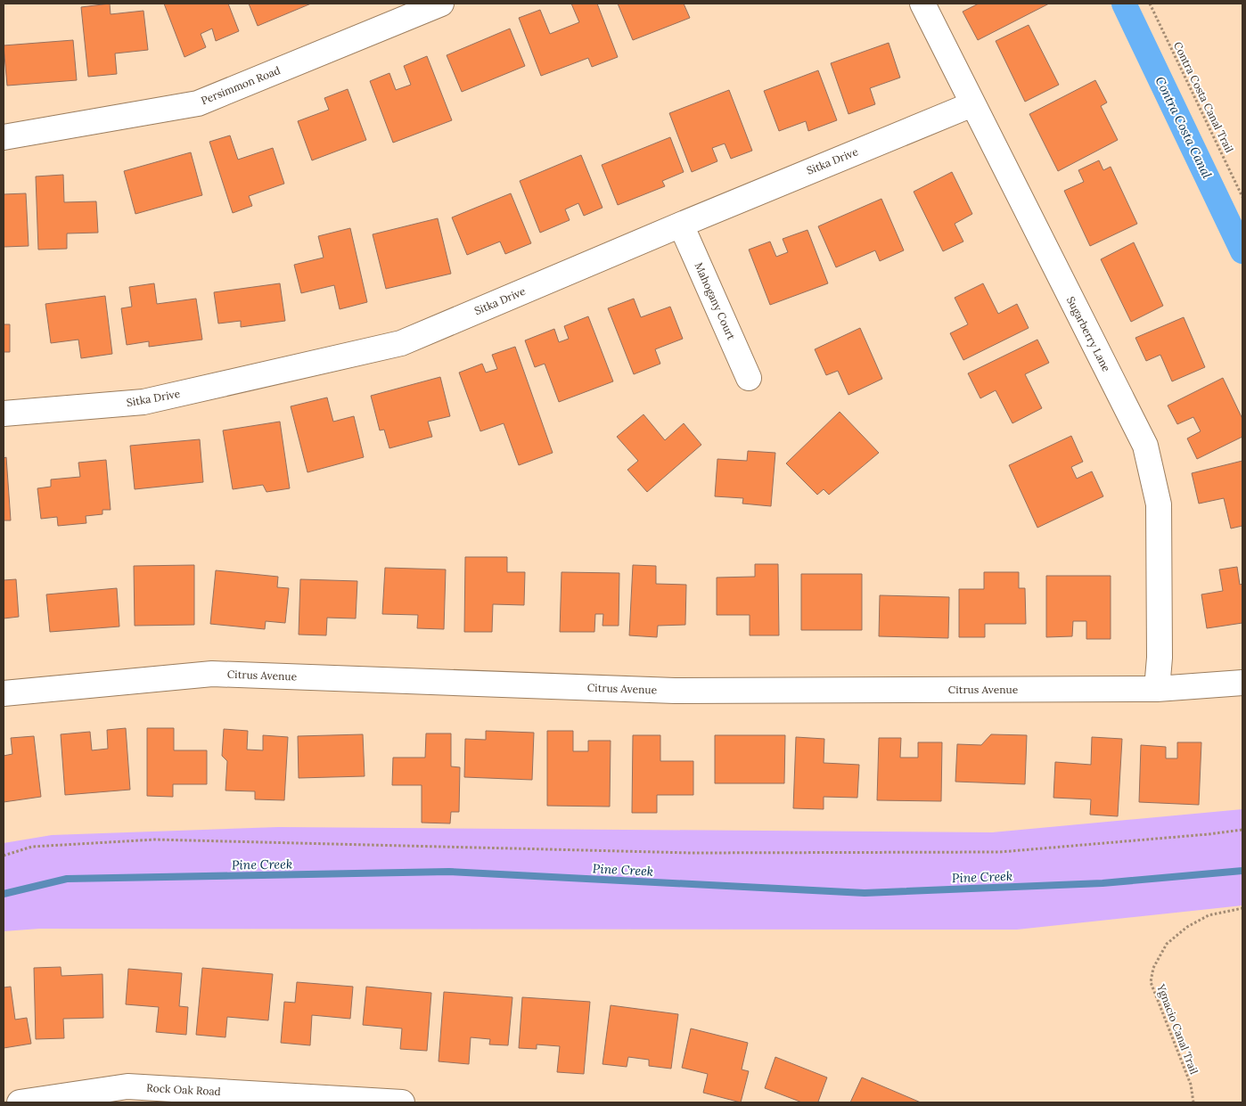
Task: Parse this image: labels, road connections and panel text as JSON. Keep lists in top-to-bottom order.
{
  "streets": {
    "street": [
      "Persimmon Road",
      "Sitka Drive",
      "Mahogany Court",
      "Sugarberry Lane",
      "Citrus Avenue",
      "Rock Oak Road"
    ],
    "path": ["Contra Costa Canal Trail", "Ygnacio Canal Trail"]
  },
  "crossings": [
    ["Sitka Drive", "Mahogany Court"],
    ["Sitka Drive", "Sugarberry Lane"],
    ["Sugarberry Lane", "Citrus Avenue"]
  ],
  "water": ["Contra Costa Canal", "Pine Creek"]
}
